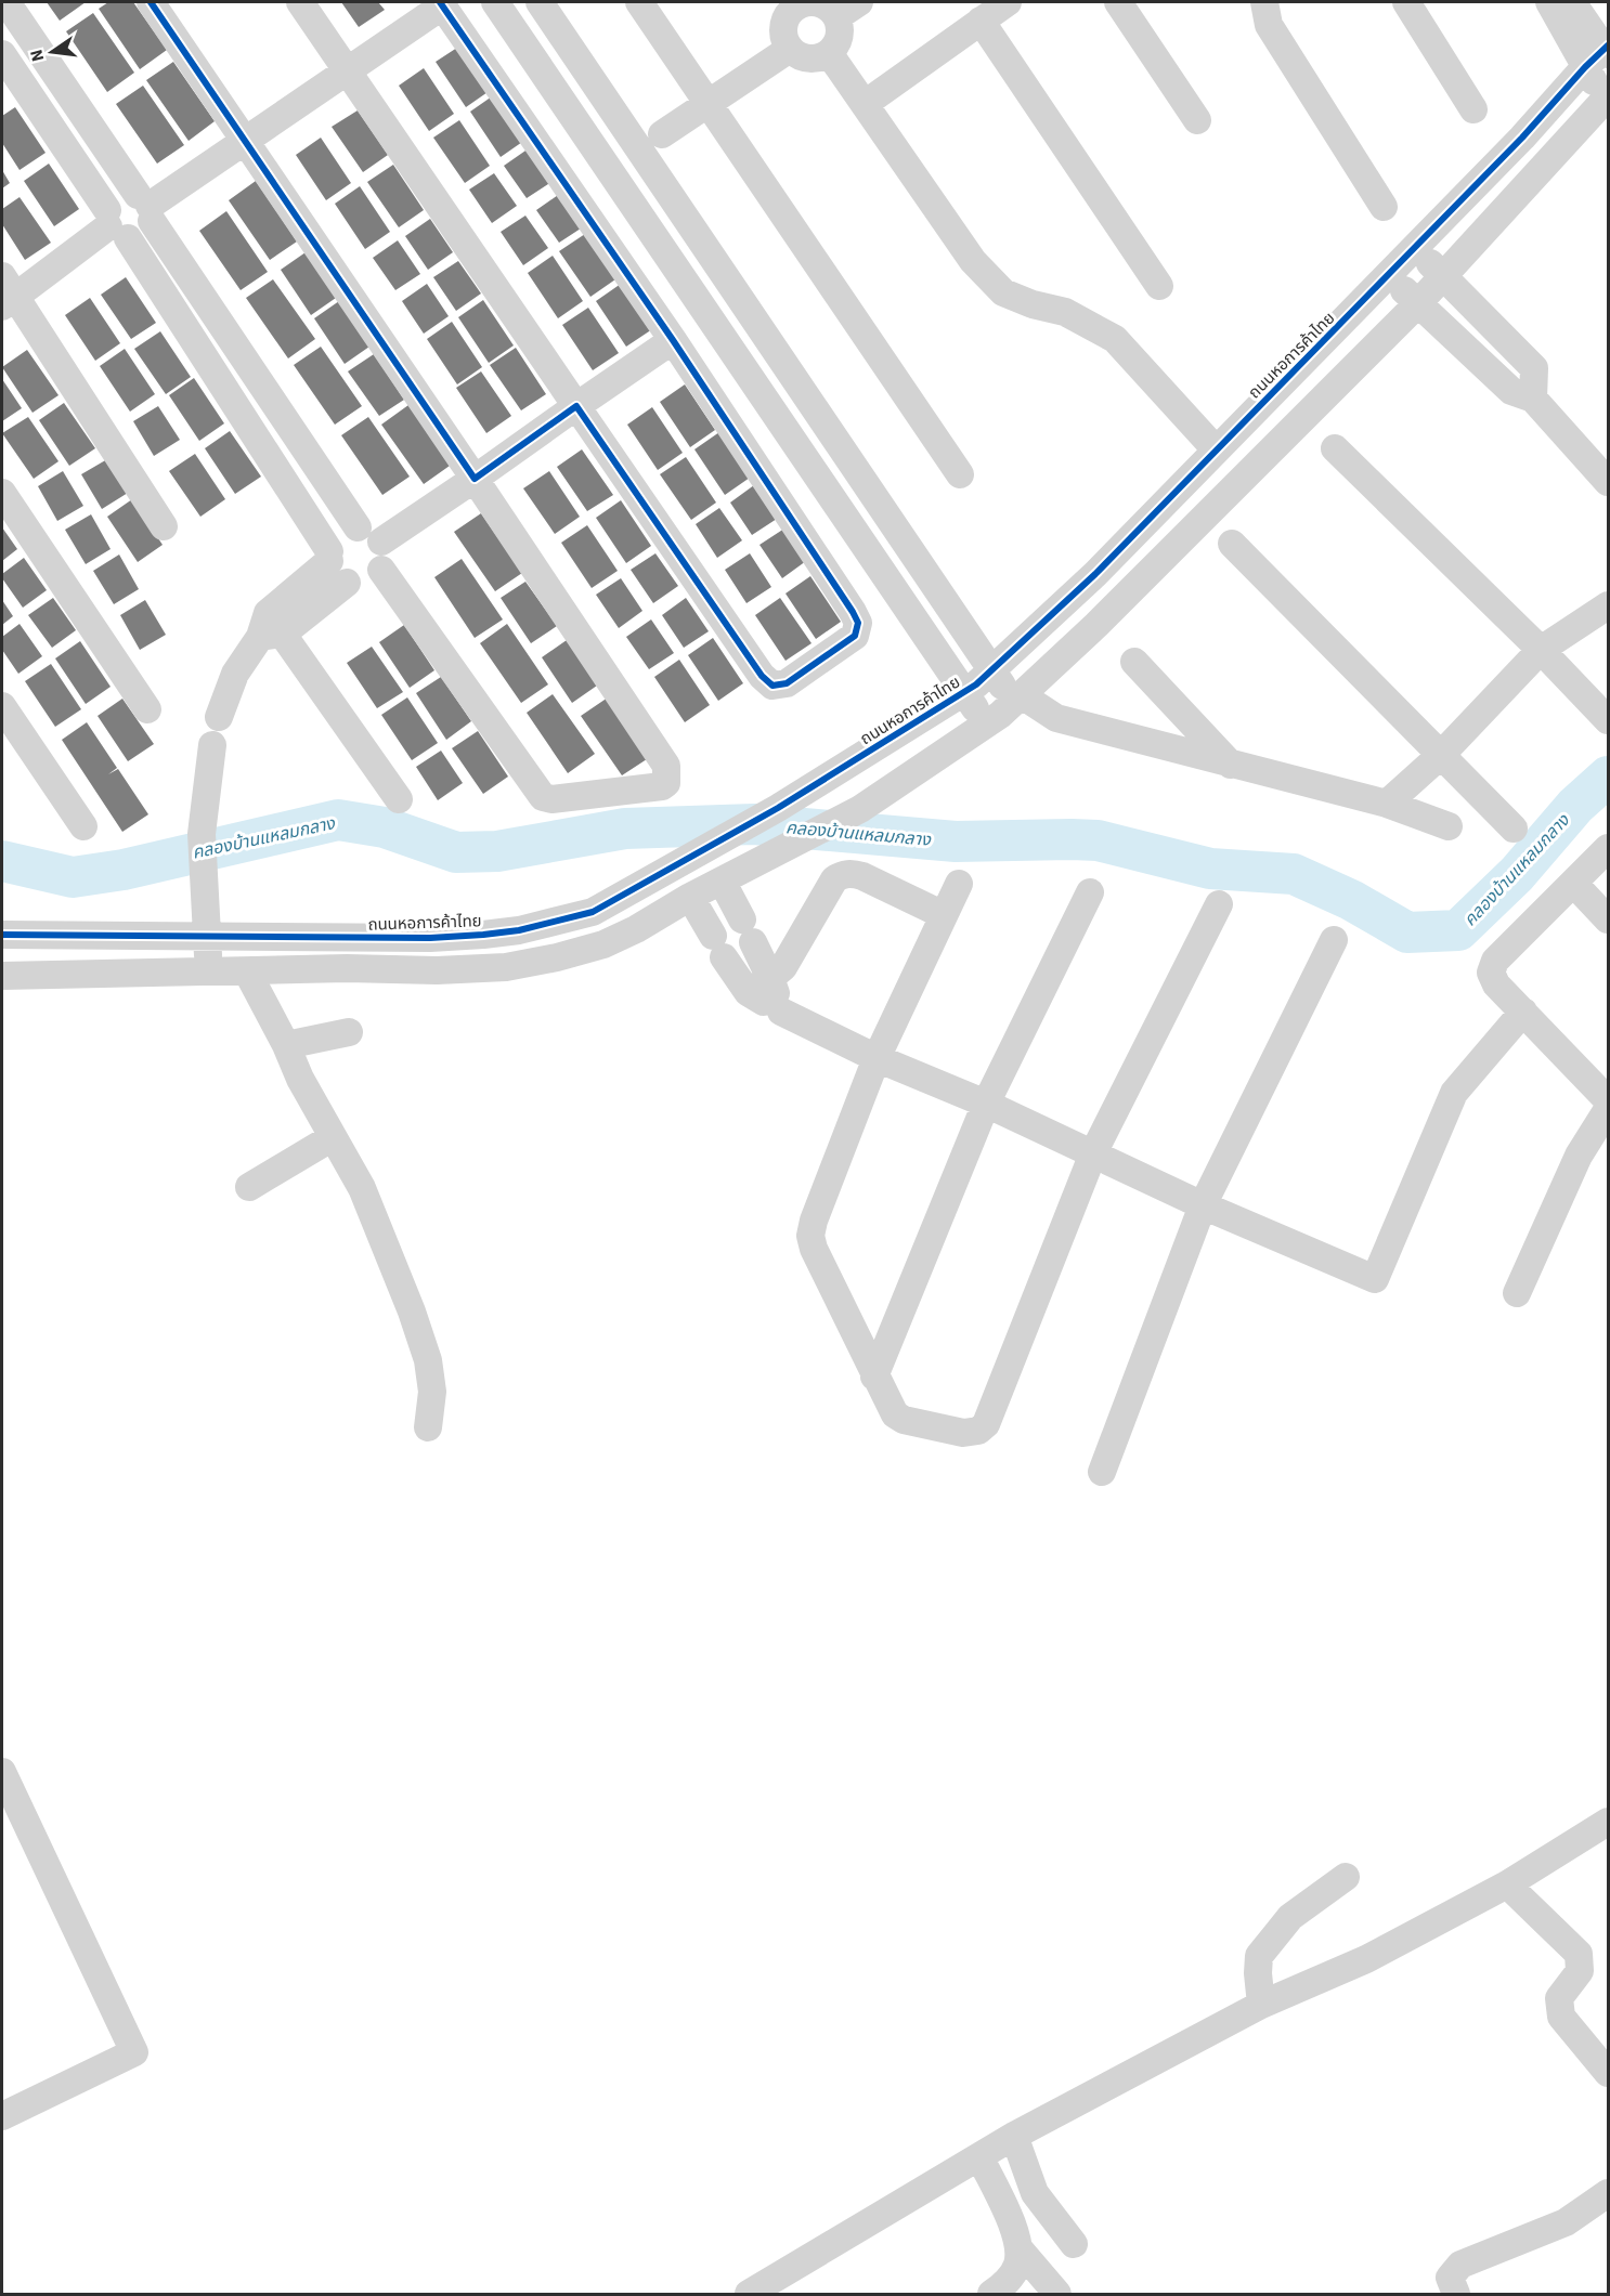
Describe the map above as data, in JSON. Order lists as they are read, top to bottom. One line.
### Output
{"streets":{"street":["ถนนหอการค้าไทย"]},"water":["คลองบ้านแหลมกลาง"],"north":"left"}
